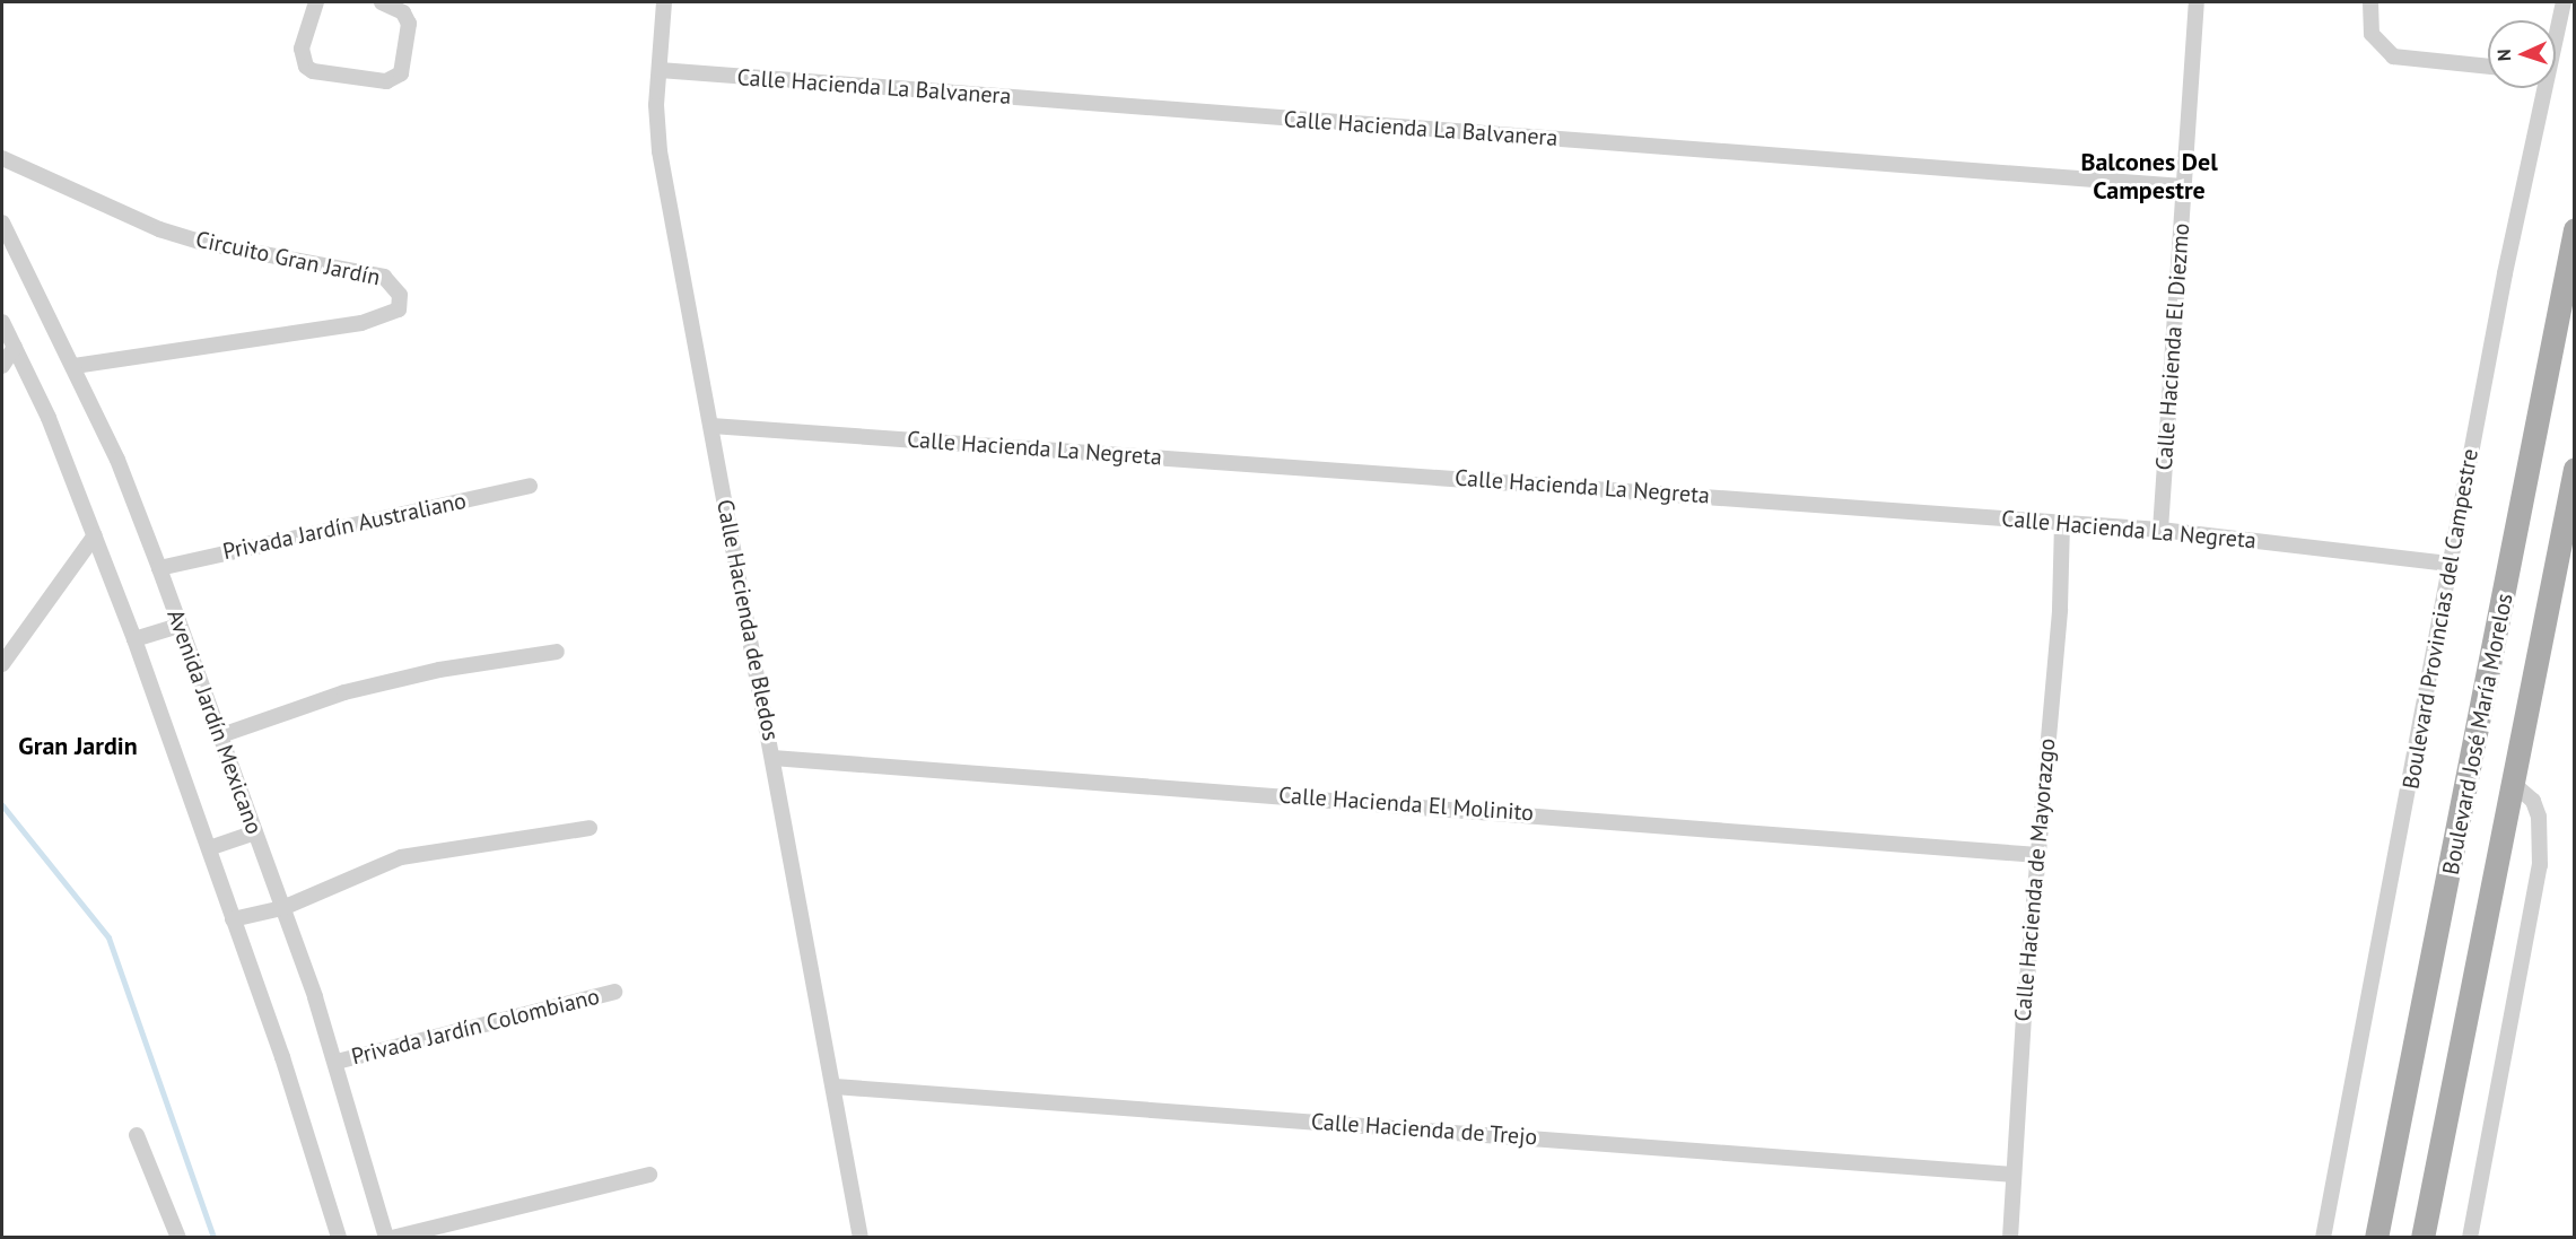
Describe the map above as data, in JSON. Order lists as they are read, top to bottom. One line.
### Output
{"streets":{"main road":["Boulevard José María Morelos"],"street":["Calle Hacienda La Balvanera","Circuito Gran Jardín","Calle Hacienda El Diezmo","Calle Hacienda La Negreta","Privada Jardín Australiano","Boulevard Provincias del Campestre","Calle Hacienda de Bledos","Avenida Jardín Mexicano","Calle Hacienda El Molinito","Calle Hacienda de Mayorazgo","Privada Jardín Colombiano","Calle Hacienda de Trejo"]},"crossings":[["Calle Hacienda La Balvanera","Calle Hacienda El Diezmo"],["Calle Hacienda La Balvanera","Calle Hacienda de Bledos"],["Circuito Gran Jardín","Avenida Jardín Mexicano"],["Calle Hacienda El Diezmo","Calle Hacienda La Negreta"],["Calle Hacienda La Negreta","Boulevard Provincias del Campestre"],["Calle Hacienda La Negreta","Calle Hacienda de Bledos"],["Calle Hacienda La Negreta","Calle Hacienda de Mayorazgo"],["Privada Jardín Australiano","Avenida Jardín Mexicano"],["Calle Hacienda de Bledos","Calle Hacienda El Molinito"],["Calle Hacienda de Bledos","Calle Hacienda de Trejo"],["Avenida Jardín Mexicano","Privada Jardín Colombiano"],["Calle Hacienda El Molinito","Calle Hacienda de Mayorazgo"],["Calle Hacienda de Mayorazgo","Calle Hacienda de Trejo"]],"districts":["Balcones Del Campestre","Gran Jardin"],"north":"left"}
